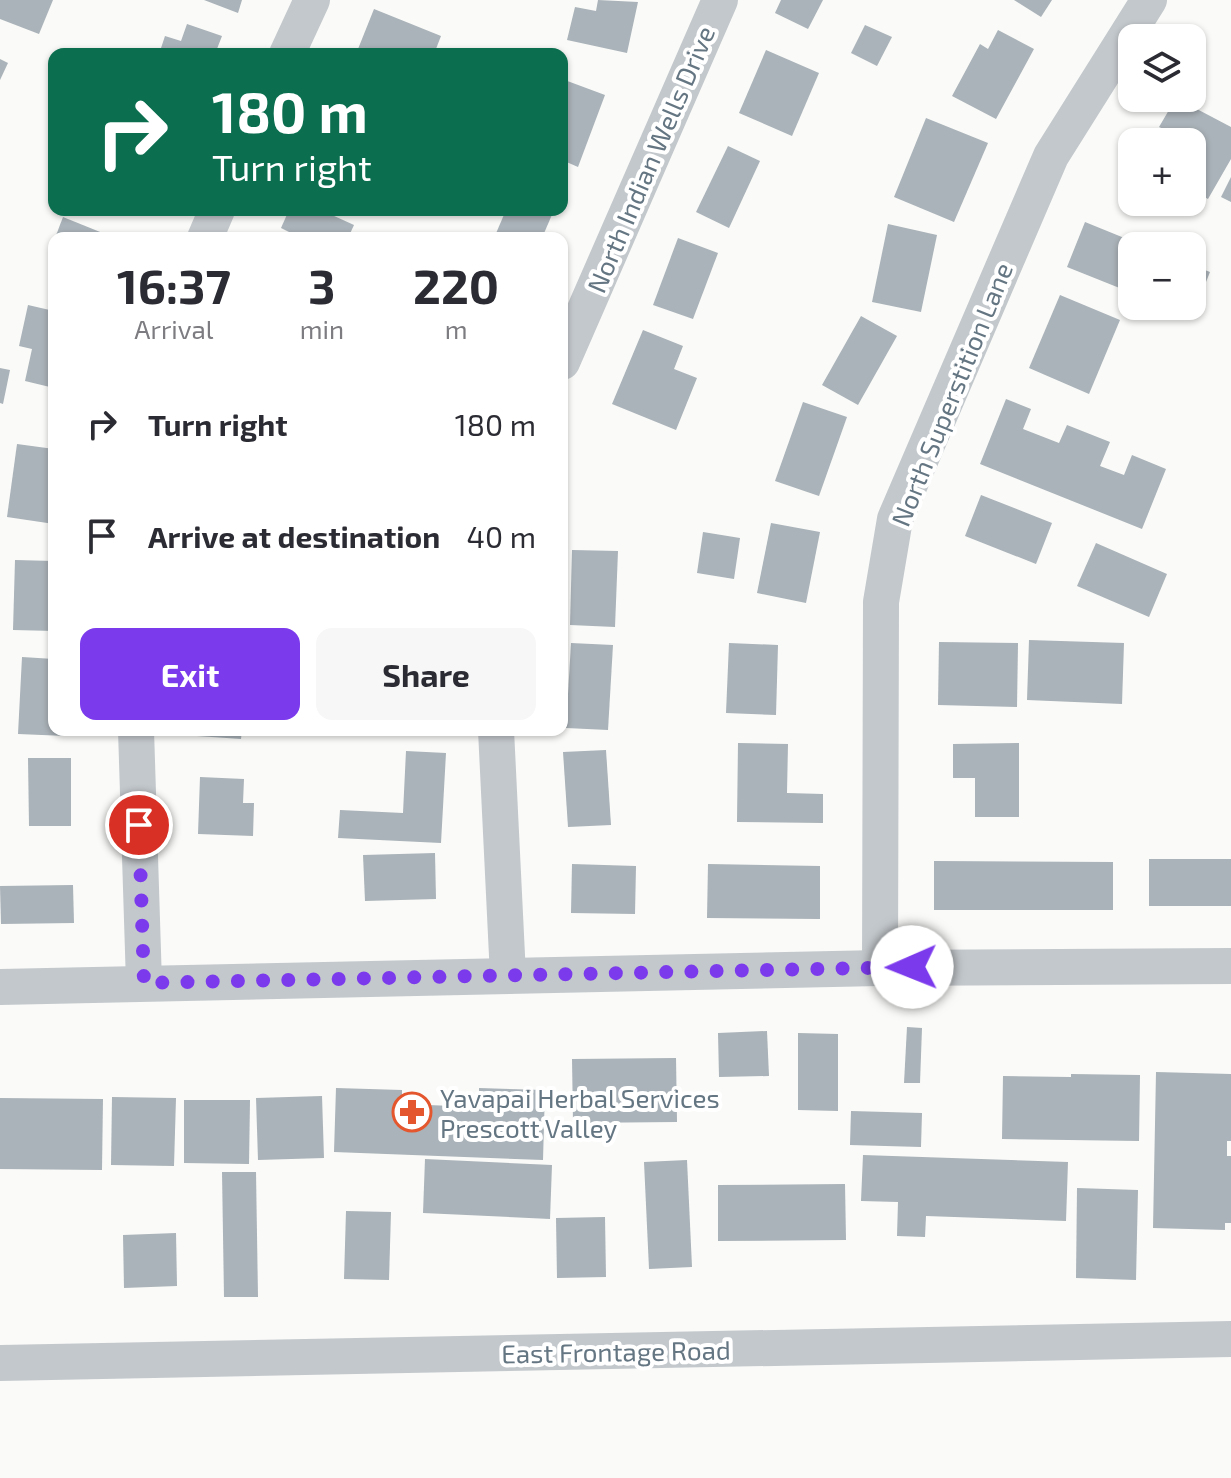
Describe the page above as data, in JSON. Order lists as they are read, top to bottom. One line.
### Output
{"streets":{"street":["North Indian Wells Drive","North Superstition Lane","East Frontage Road"]},"places":{"pharmacy":["Yavapai Herbal Services Prescott Valley"]},"page":{"map_buttons":["+","−"],"turn":["180 m","Turn right"],"eta":["16:37","Arrival","3","min","220","m"],"list":[{"name":"Turn right","value":"180 m"},{"name":"Arrive at destination","value":"40 m"}],"buttons":["Exit","Share"]}}
